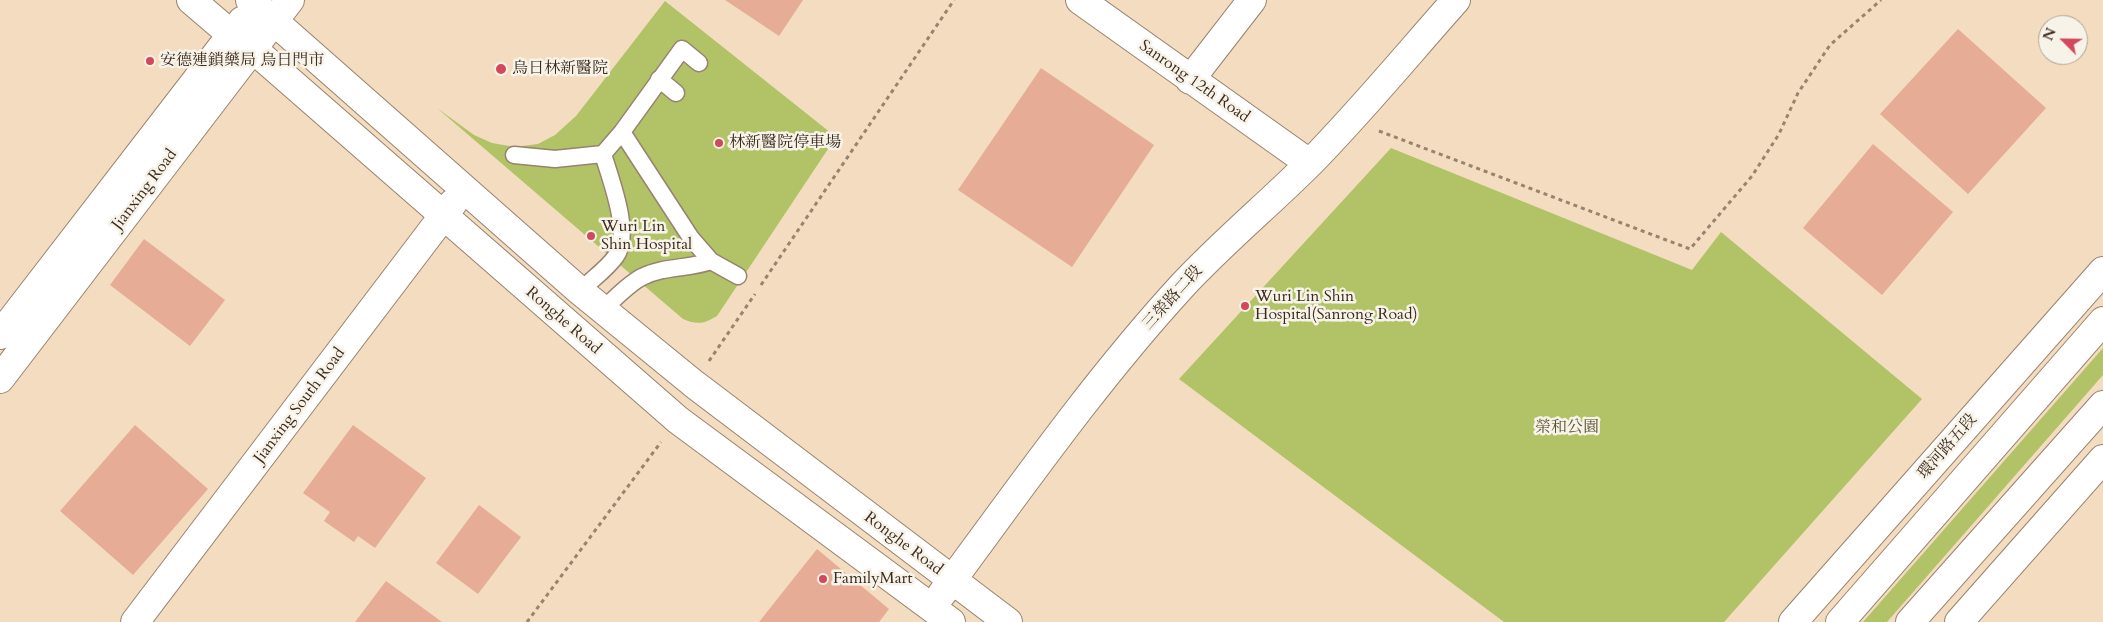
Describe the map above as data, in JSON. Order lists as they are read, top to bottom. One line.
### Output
{"streets":{"street":["Sanrong 12th Road","Jianxing Road","三榮路二段","Ronghe Road","Jianxing South Road","環河路五段"]},"crossings":[["Sanrong 12th Road","三榮路二段"],["Jianxing Road","Ronghe Road"],["三榮路二段","Ronghe Road"],["Ronghe Road","Jianxing South Road"]],"parks":["榮和公園"],"places":["安德連鎖藥局 烏日門市","烏日林新醫院","林新醫院停車場","Wuri Lin Shin Hospital","Wuri Lin Shin Hospital(Sanrong Road)","FamilyMart"],"north":"top left"}
